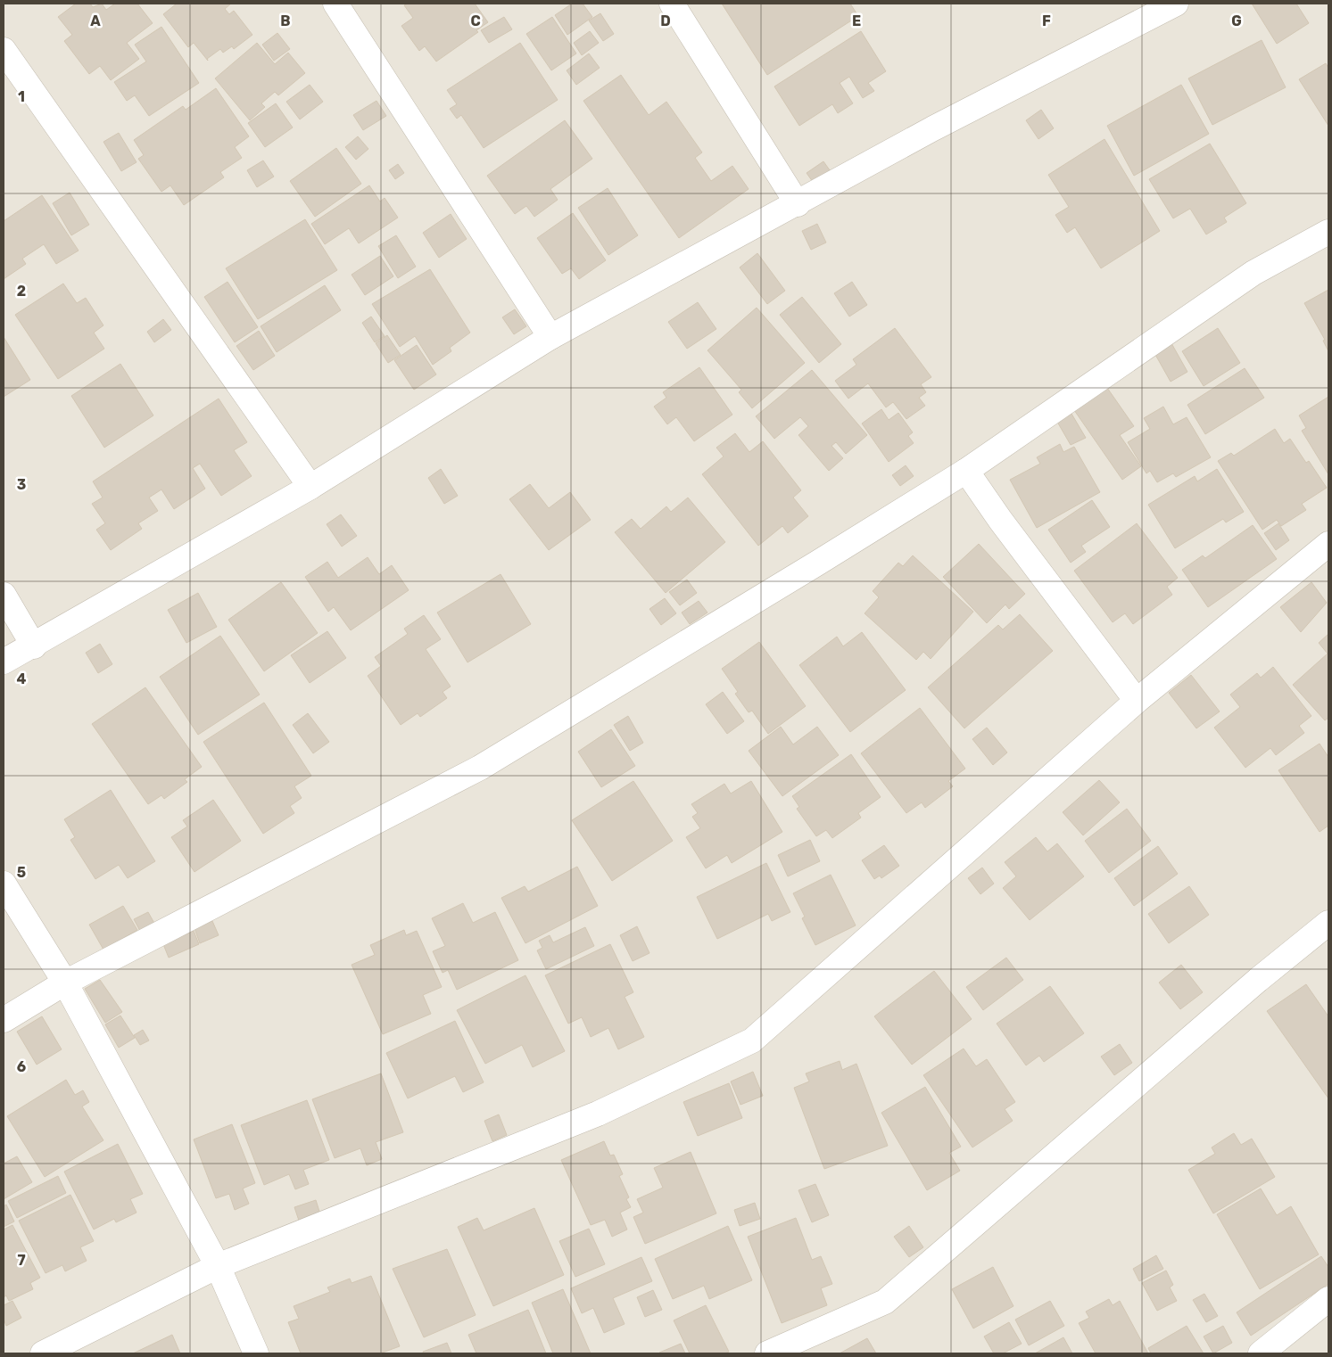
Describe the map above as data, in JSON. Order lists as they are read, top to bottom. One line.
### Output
{"grid":{"columns":["A","B","C","D","E","F","G"],"rows":["1","2","3","4","5","6","7"]}}
